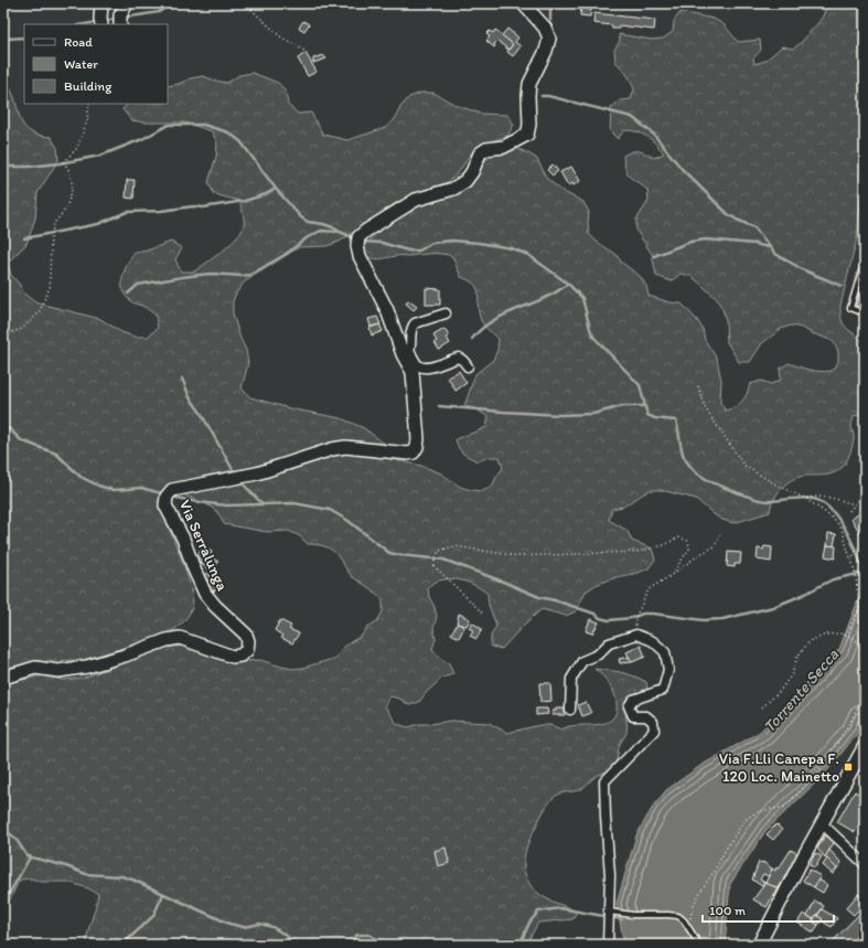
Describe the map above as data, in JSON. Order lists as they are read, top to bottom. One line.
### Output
{"streets":{"street":["Via Serralunga"]},"water":["Torrente Secca"],"places":{"transit":["Via F.Lli Canepa F. 120 Loc. Mainetto"]},"legend":["Road","Water","Building"],"scale_bar":"100 m"}
